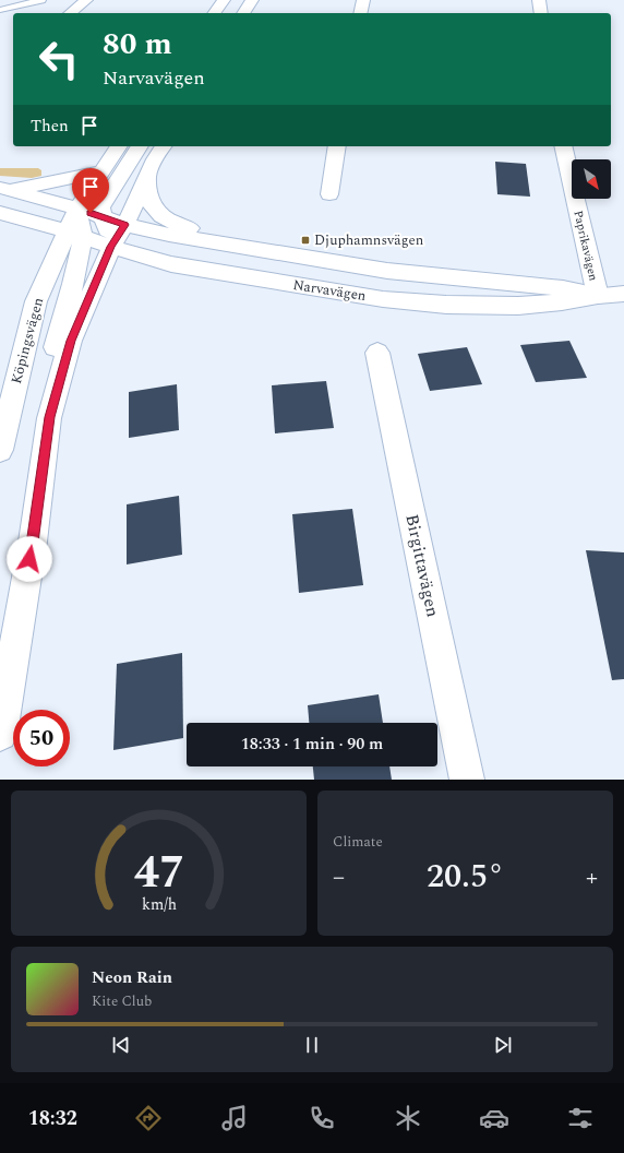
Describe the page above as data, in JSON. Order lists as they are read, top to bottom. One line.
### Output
{"streets":{"main road":["Paprikavägen","Narvavägen","Köpingsvägen","Birgittavägen"]},"crossings":[["Paprikavägen","Narvavägen"],["Narvavägen","Köpingsvägen"]],"places":{"transit":["Djuphamnsvägen"]},"north":"bottom right","page":{"turn":["80 m","Narvavägen"],"then":"Then","limit":"50","trip":"18:33 · 1 min · 90 m","tile":"Climate","heat":["−","20.5°","+"],"song":["Neon Rain","Kite Club"],"tabs":"18:32","gauge":["47","km/h"]}}
